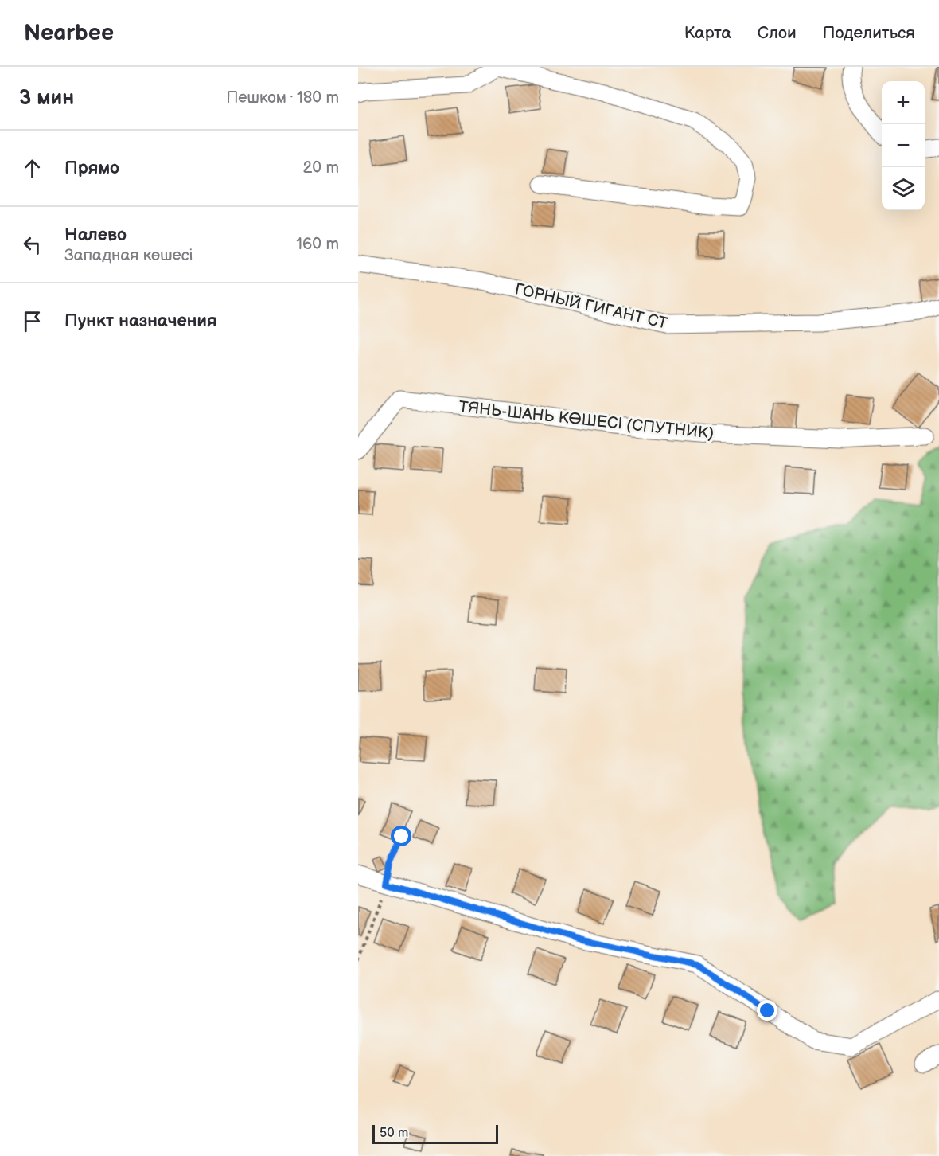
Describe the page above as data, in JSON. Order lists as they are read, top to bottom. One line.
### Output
{"streets":{"street":["ГОРНЫЙ ГИГАНТ СТ","ТЯНЬ-ШАНЬ КӨШЕСІ (СПУТНИК)"]},"scale_bar":"50 m","page":{"header":"Nearbee","nav":["Карта","Слои","Поделиться"],"heading":["3 мин","Пешком · 180 m"],"map_buttons":["+","−"],"list":[["Прямо","20 m"],["Налево","Западная көшесі","160 m"],"Пункт назначения"],"scale":"50 m"}}
